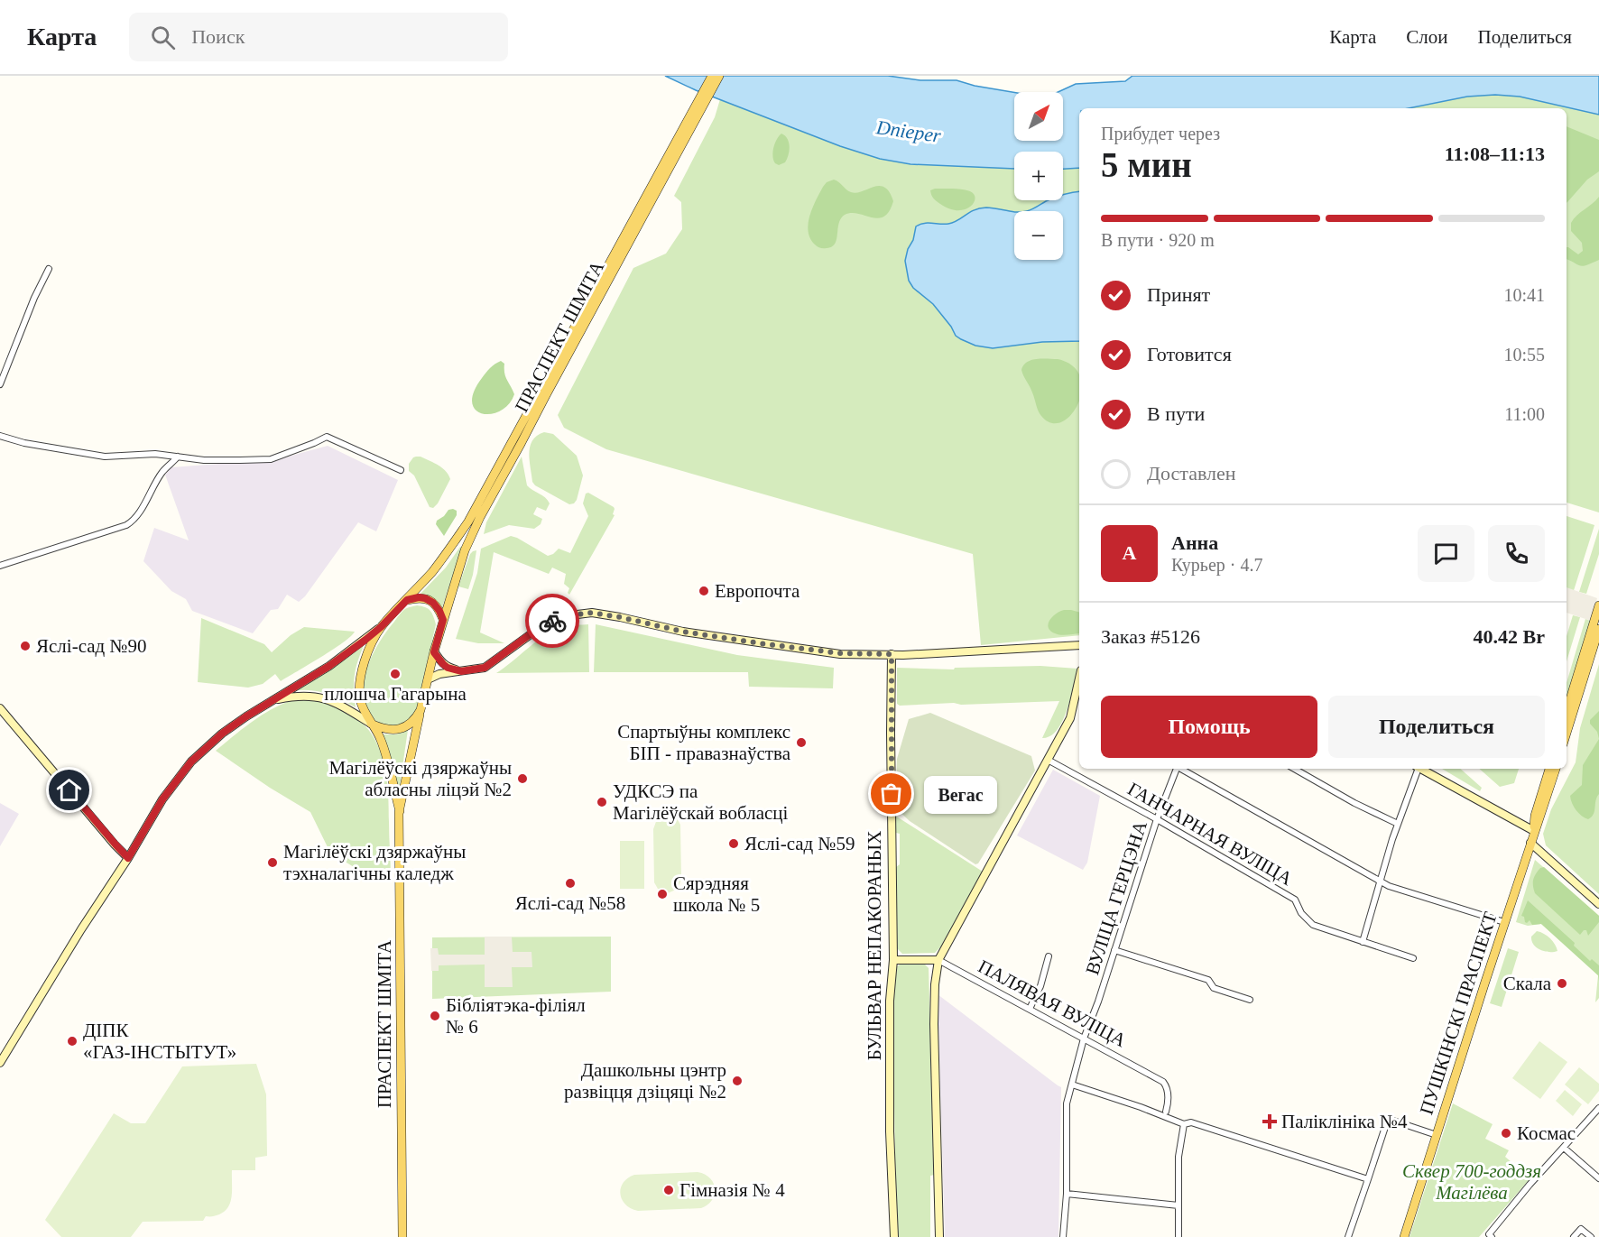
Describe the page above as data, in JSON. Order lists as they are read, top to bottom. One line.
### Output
{"streets":{"main road":["ПРАСПЕКТ ШМІТА","БУЛЬВАР НЕПАКОРАНЫХ","ПАЛЯВАЯ ВУЛІЦА","ПУШКІНСКІ ПРАСПЕКТ"],"street":["ГАНЧАРНАЯ ВУЛІЦА","ВУЛІЦА ГЕРЦЭНА"]},"crossings":[["ГАНЧАРНАЯ ВУЛІЦА","ВУЛІЦА ГЕРЦЭНА"],["ВУЛІЦА ГЕРЦЭНА","ПАЛЯВАЯ ВУЛІЦА"],["БУЛЬВАР НЕПАКОРАНЫХ","ПАЛЯВАЯ ВУЛІЦА"]],"water":["Dnieper"],"parks":["Сквер 700-годдзя Магілёва"],"places":{"other":["Европочта","Яслі-сад №90","плошча Гагарына","Спартыўны комплекс БІП - правазнаўства","Магілёўскі дзяржаўны абласны ліцэй №2","Вегас","УДКСЭ па Магілёўскай вобласці","Яслі-сад №59","Магілёўскі дзяржаўны тэхналагічны каледж","Яслі-сад №58","Сярэдняя школа № 5","Скала","Бібліятэка-філіял № 6","ДІПК «ГАЗ-ІНСТЫТУТ»","Дашкольны цэнтр развіцця дзіцяці №2","Космас","Гімназія № 4"],"health":["Паліклініка №4"]},"north":"top right","page":{"header":"Карта","search":"Поиск","nav":["Карта","Слои","Поделиться"],"map_buttons":["+","−"],"heading":["5 мин","Прибудет через","11:08–11:13"],"panel":["Анна","Курьер · 4.7","Заказ #5126","40.42 Br"],"bar":"В пути · 920 m","list":[["Принят","10:41"],["Готовится","10:55"],["В пути","11:00"],"Доставлен"],"round":"А","buttons":["Помощь","Поделиться"],"bubble":"Вегас"}}
